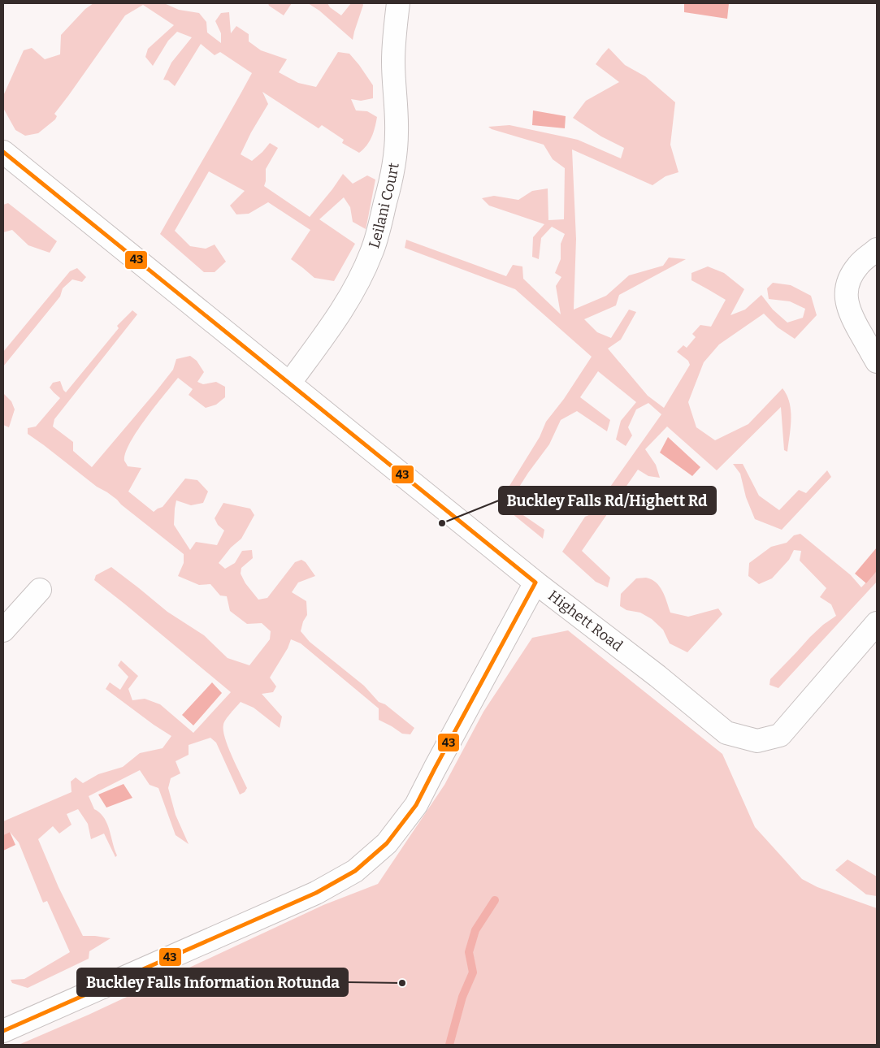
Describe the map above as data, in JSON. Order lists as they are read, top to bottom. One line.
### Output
{"streets":{"street":["Leilani Court","Highett Road"]},"crossings":[["Leilani Court","Highett Road"]],"places":["Buckley Falls Rd/Highett Rd","Buckley Falls Information Rotunda"],"lines":["transit line 43"]}
